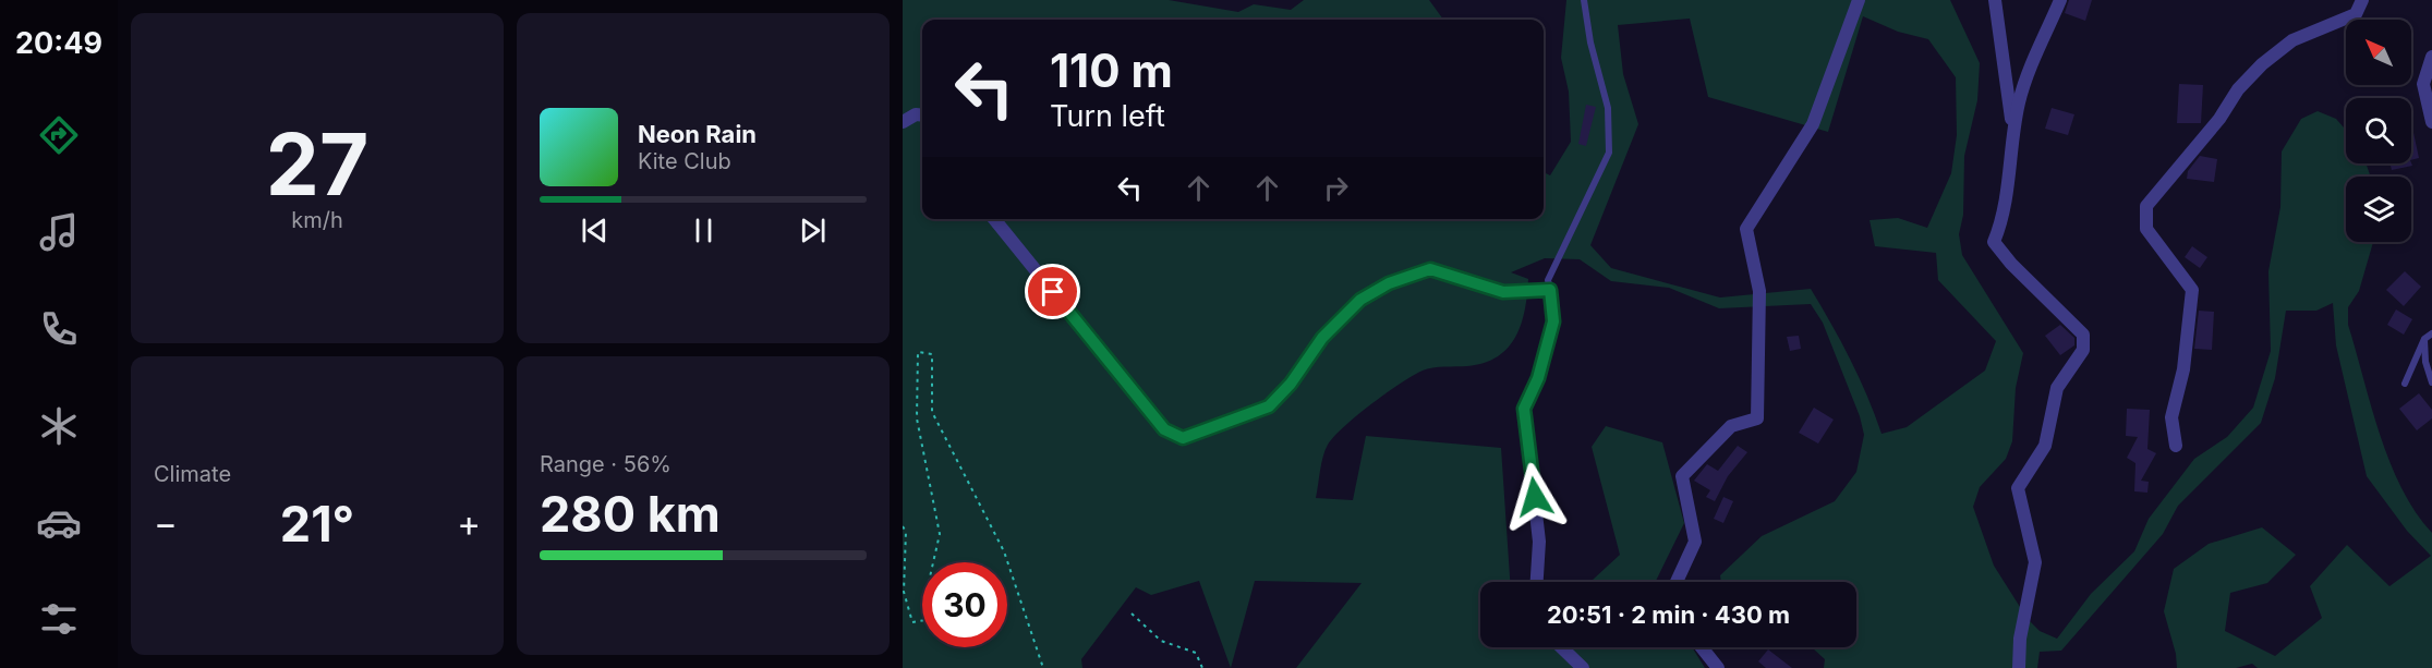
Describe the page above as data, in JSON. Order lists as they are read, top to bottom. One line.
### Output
{"north":"top left","page":{"tabs":"20:49","tile":[["27","km/h"],"Climate",["Range · 56%","280 km"]],"turn":["110 m","Turn left"],"song":["Neon Rain","Kite Club"],"heat":["−","21°","+"],"limit":"30","trip":"20:51 · 2 min · 430 m"}}
